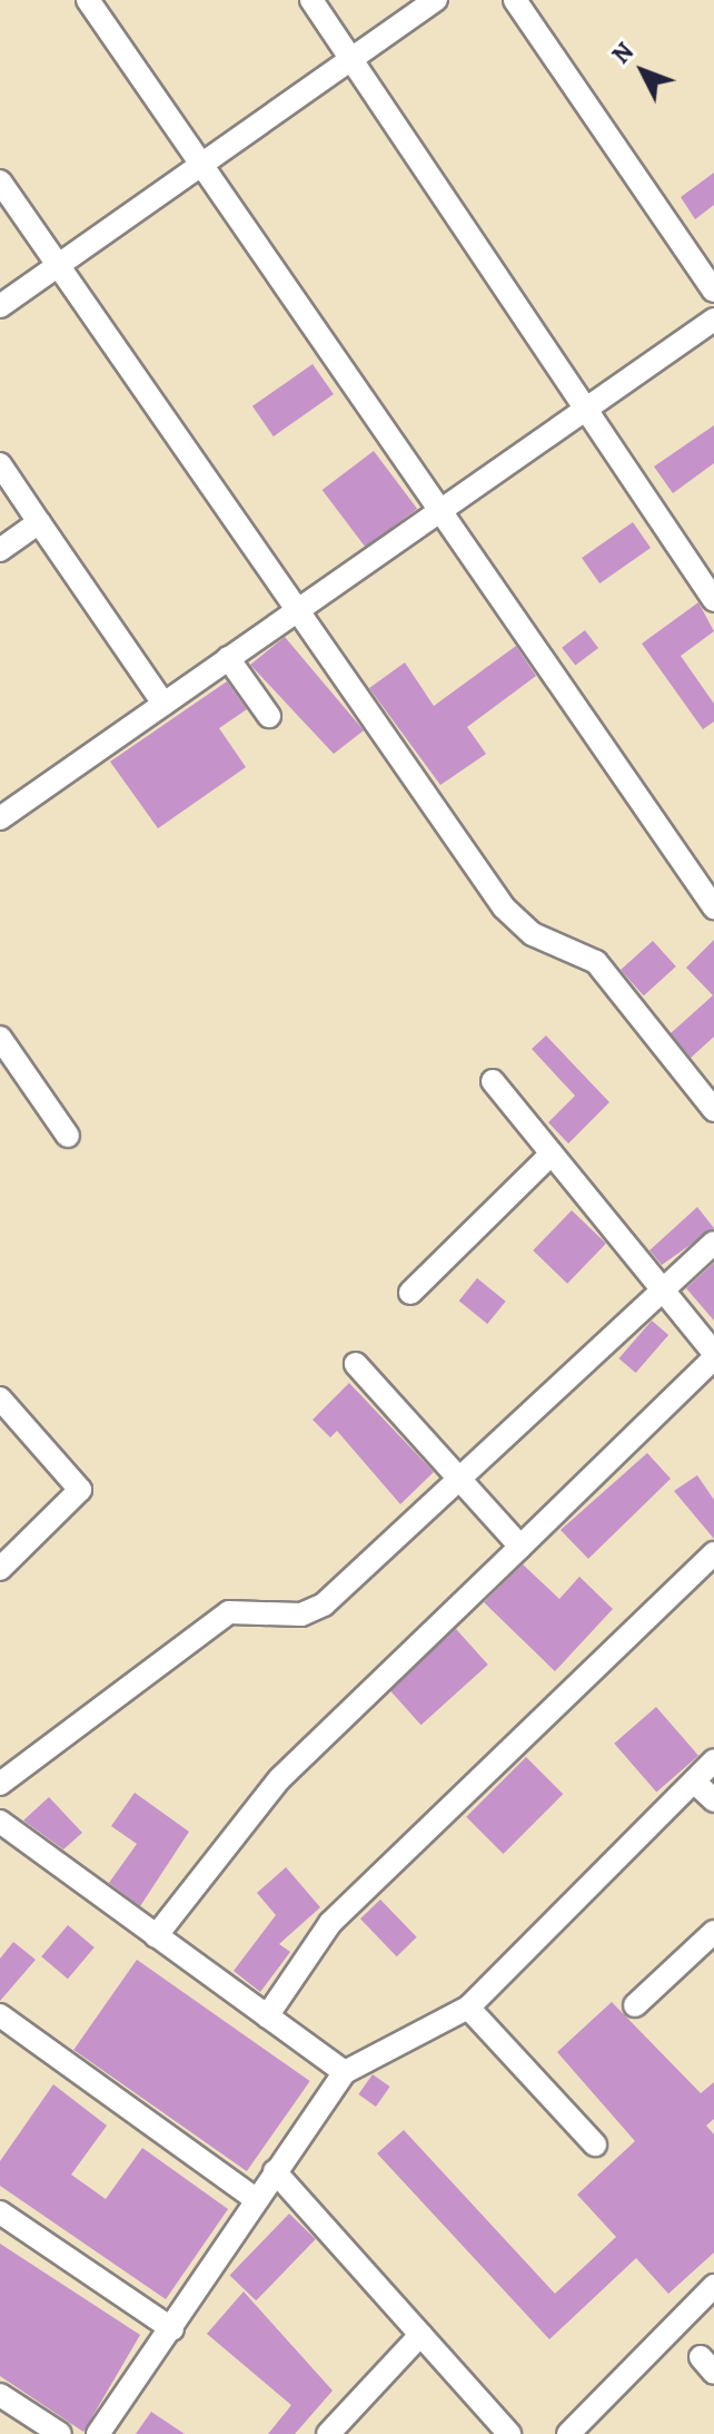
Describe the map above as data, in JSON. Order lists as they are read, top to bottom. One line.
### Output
{"north":"top left"}
